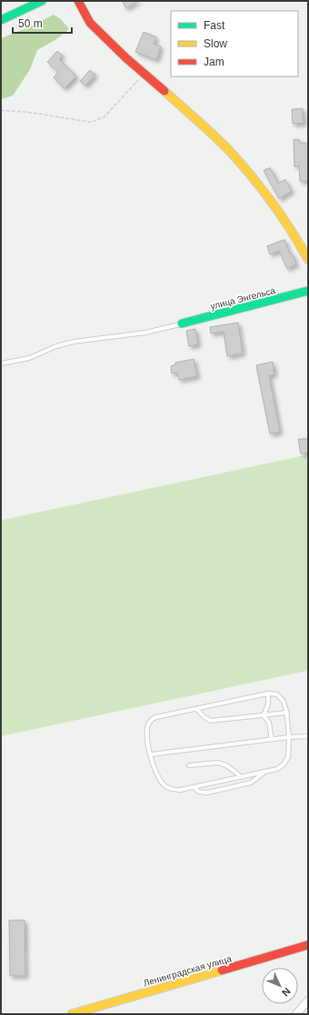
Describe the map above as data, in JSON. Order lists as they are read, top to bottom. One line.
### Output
{"streets":{"street":["улица Энгельса","Ленинградская улица"]},"legend":["Fast","Slow","Jam"],"scale_bar":"50 m","north":"bottom right"}
